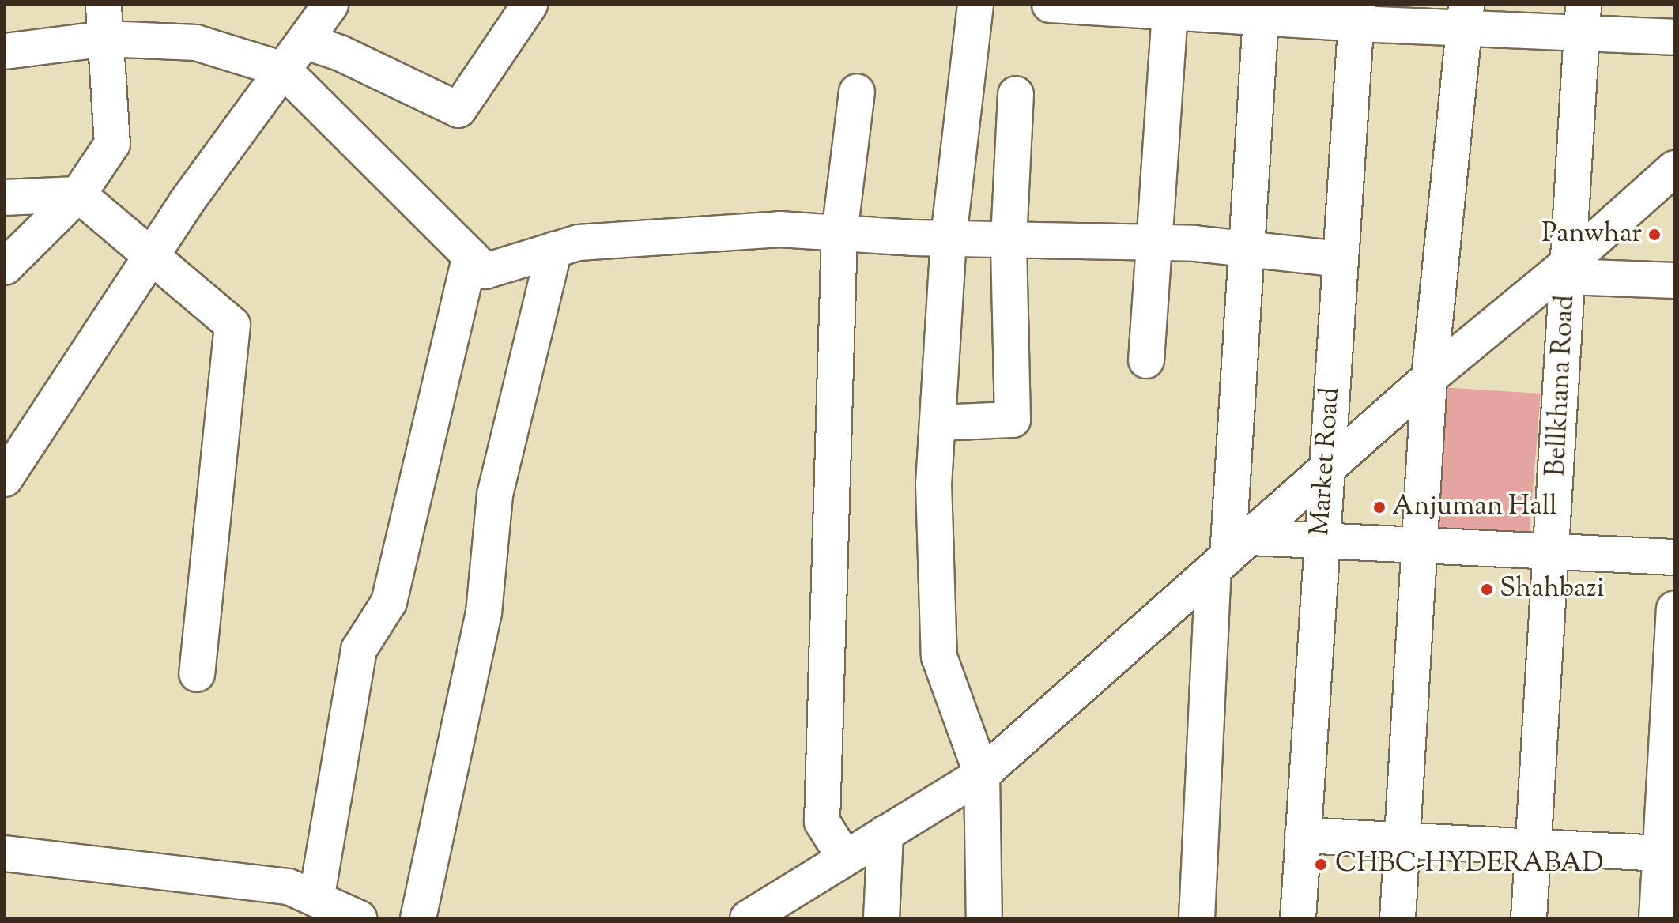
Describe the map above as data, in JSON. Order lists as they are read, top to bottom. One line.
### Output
{"streets":{"street":["Bellkhana Road","Market Road"]},"places":["Panwhar","Anjuman Hall","Shahbazi","CHBC-HYDERABAD"]}
